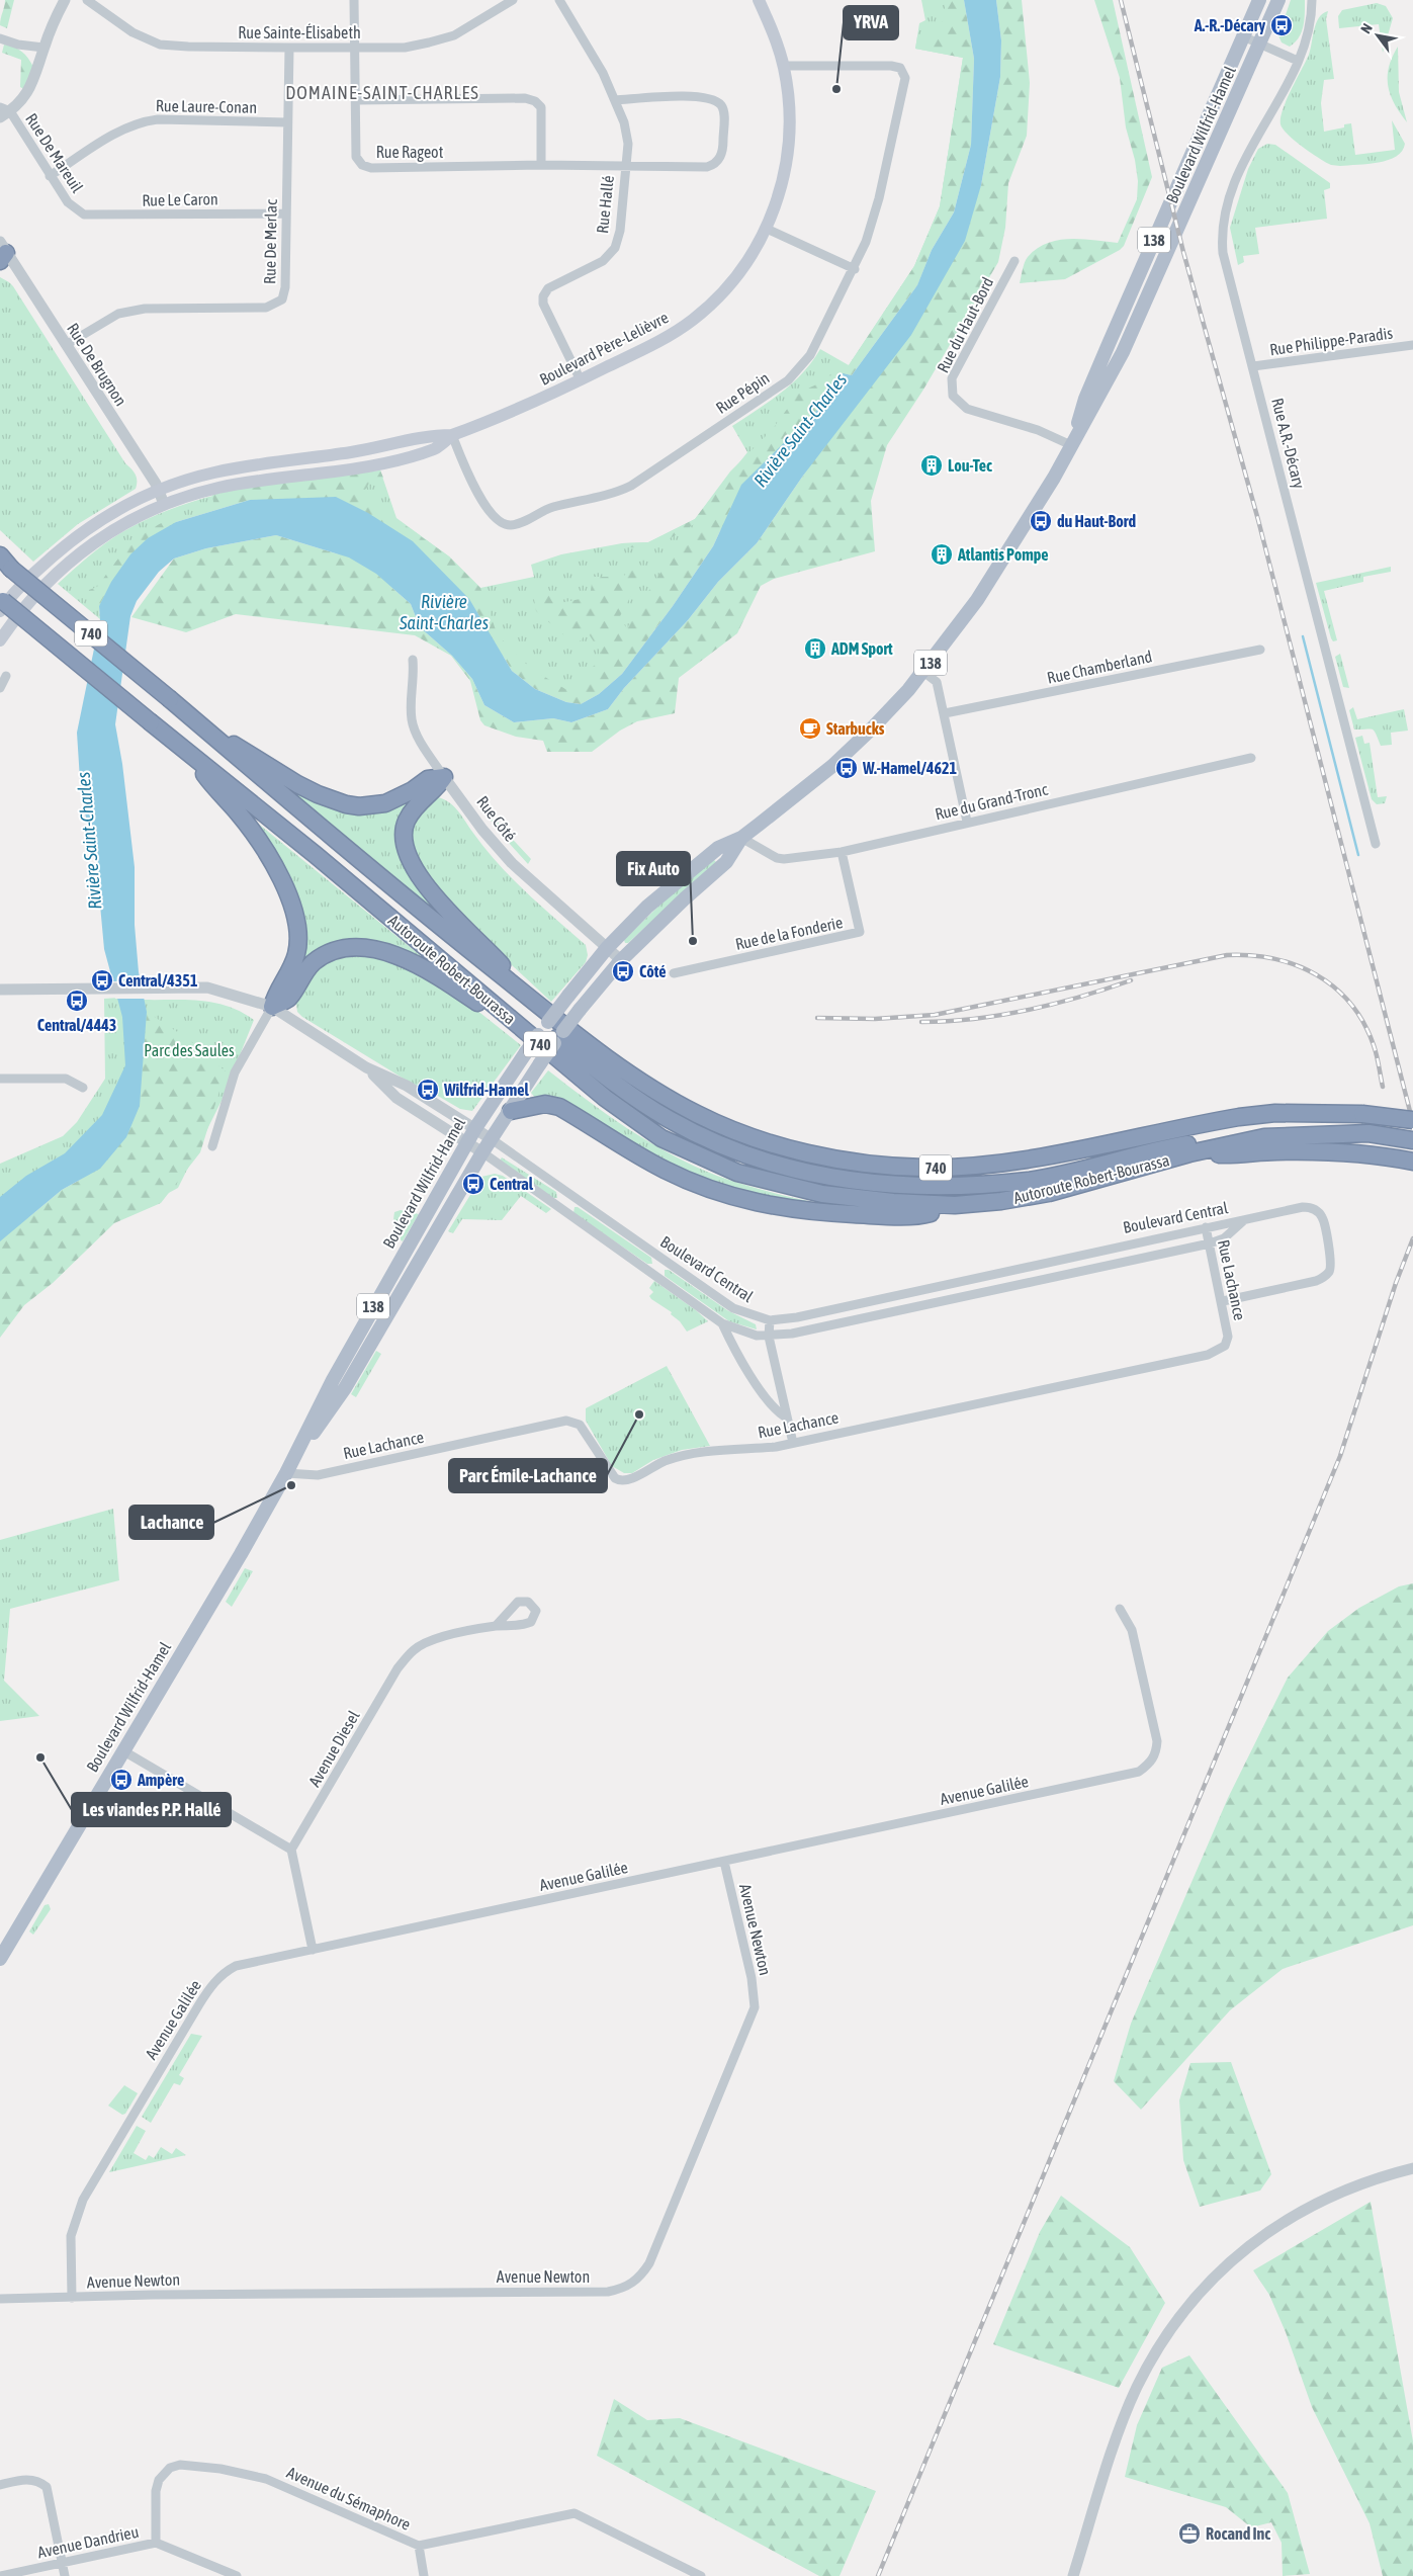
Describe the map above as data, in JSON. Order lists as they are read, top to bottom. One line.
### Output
{"streets":{"highway":["740","Autoroute Robert-Bourassa"],"main road":["Boulevard Wilfrid-Hamel","138","Boulevard Père-Lelièvre"],"street":["Rue Sainte-Élisabeth","Rue Laure-Conan","Rue Rageot","Rue De Mareuil","Rue Le Caron","Rue Hallé","Rue De Merlac","Rue du Haut-Bord","Rue Philippe-Paradis","Rue De Brugnon","Rue Pépin","Rue A.R.-Décary","Rue Chamberland","Rue du Grand-Tronc","Rue Côté","Rue de la Fonderie","Boulevard Central","Rue Lachance","Avenue Diesel","Avenue Galilée","Avenue Newton","Avenue du Sémaphore","Avenue Dandrieu"]},"crossings":[["Rue Sainte-Élisabeth","Rue Rageot"],["Rue Sainte-Élisabeth","Rue De Merlac"],["Rue Laure-Conan","Rue De Mareuil"],["Rue Laure-Conan","Rue De Merlac"],["Boulevard Wilfrid-Hamel","Rue du Haut-Bord"],["Boulevard Wilfrid-Hamel","Rue du Grand-Tronc"],["Boulevard Wilfrid-Hamel","Rue Côté"],["Boulevard Wilfrid-Hamel","Boulevard Central"],["Boulevard Wilfrid-Hamel","Rue Lachance"],["Rue Rageot","Rue Hallé"],["Rue De Mareuil","Rue Le Caron"],["Rue Le Caron","Rue De Merlac"],["Rue Hallé","Boulevard Père-Lelièvre"],["Rue De Merlac","Rue De Brugnon"],["Rue Philippe-Paradis","Rue A.R.-Décary"],["Boulevard Père-Lelièvre","Rue De Brugnon"],["Boulevard Père-Lelièvre","Rue Pépin"],["Boulevard Père-Lelièvre","Autoroute Robert-Bourassa"],["Rue du Grand-Tronc","Rue de la Fonderie"],["Boulevard Central","Rue Lachance"],["Avenue Galilée","Avenue Newton"],["Avenue du Sémaphore","Avenue Dandrieu"]],"districts":["DOMAINE-SAINT-CHARLES"],"water":["Rivière Saint-Charles"],"parks":["Parc des Saules"],"places":{"bus stop":["A.-R.-Décary","du Haut-Bord","W.-Hamel/4621","Côté","Central/4351","Central/4443","Wilfrid-Hamel","Central","Ampère"],"other":["YRVA","Fix Auto","Parc Émile-Lachance","Lachance","Les viandes P.P. Hallé"],"building":["Lou-Tec","Atlantis Pompe","ADM Sport"],"cafe":["Starbucks"],"office":["Rocand Inc"]},"north":"top left"}
